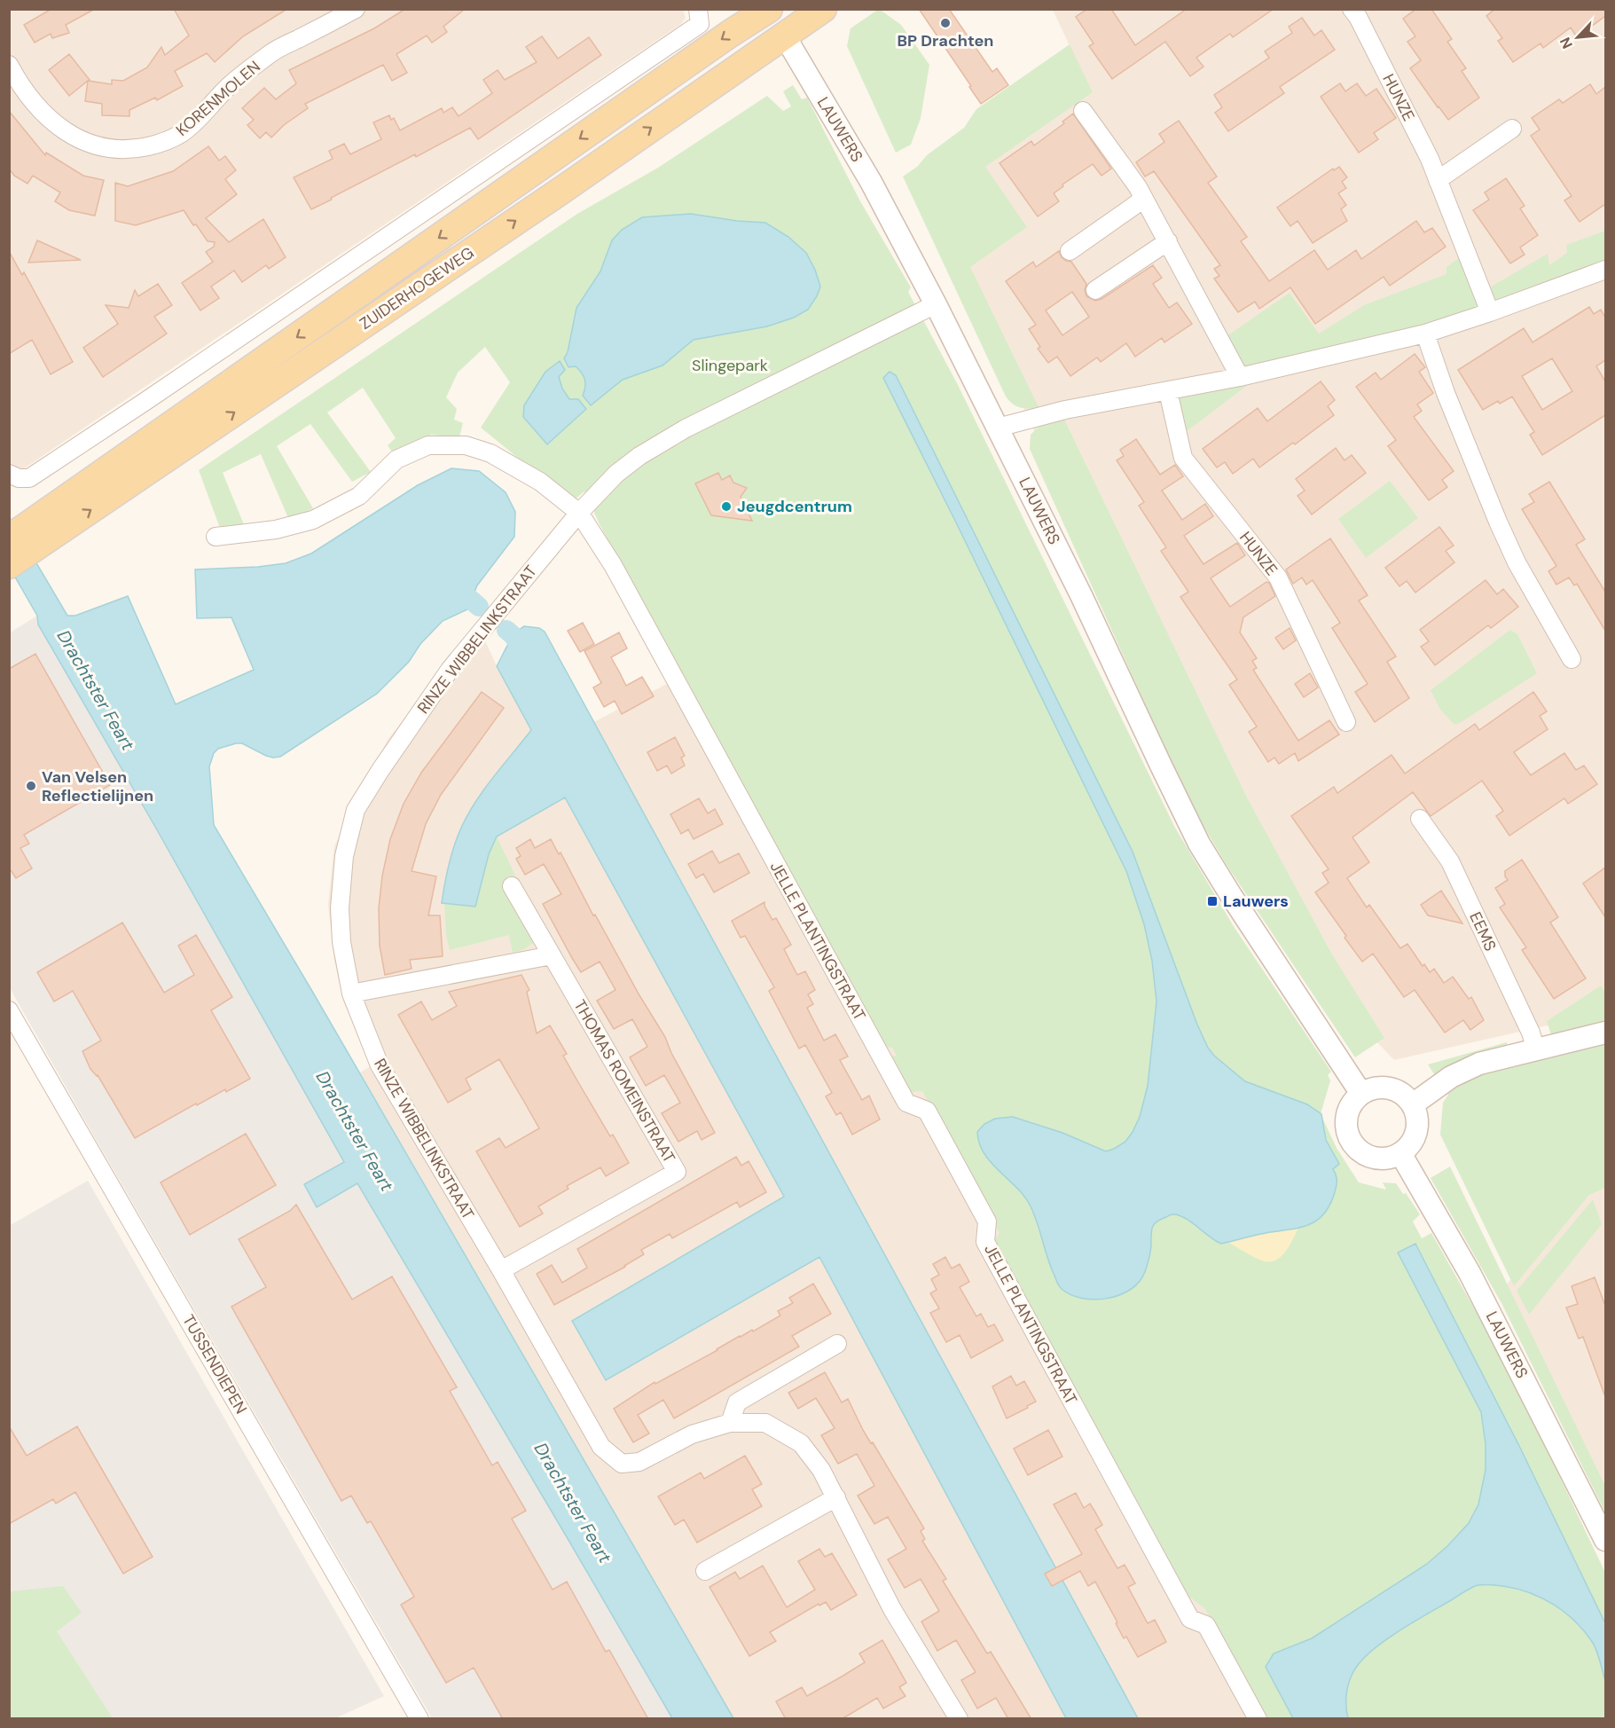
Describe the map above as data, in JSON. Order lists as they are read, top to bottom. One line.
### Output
{"streets":{"main road":["ZUIDERHOGEWEG"],"street":["HUNZE","KORENMOLEN","LAUWERS","RINZE WIBBELINKSTRAAT","EEMS","JELLE PLANTINGSTRAAT","THOMAS ROMEINSTRAAT","TUSSENDIEPEN"]},"crossings":[["LAUWERS","ZUIDERHOGEWEG"],["RINZE WIBBELINKSTRAAT","JELLE PLANTINGSTRAAT"],["RINZE WIBBELINKSTRAAT","THOMAS ROMEINSTRAAT"]],"water":["Drachtster Feart"],"parks":["Slingepark"],"places":{"other":["BP Drachten","Jeugdcentrum","Van Velsen Reflectielijnen"],"transit":["Lauwers"]},"north":"bottom left"}
